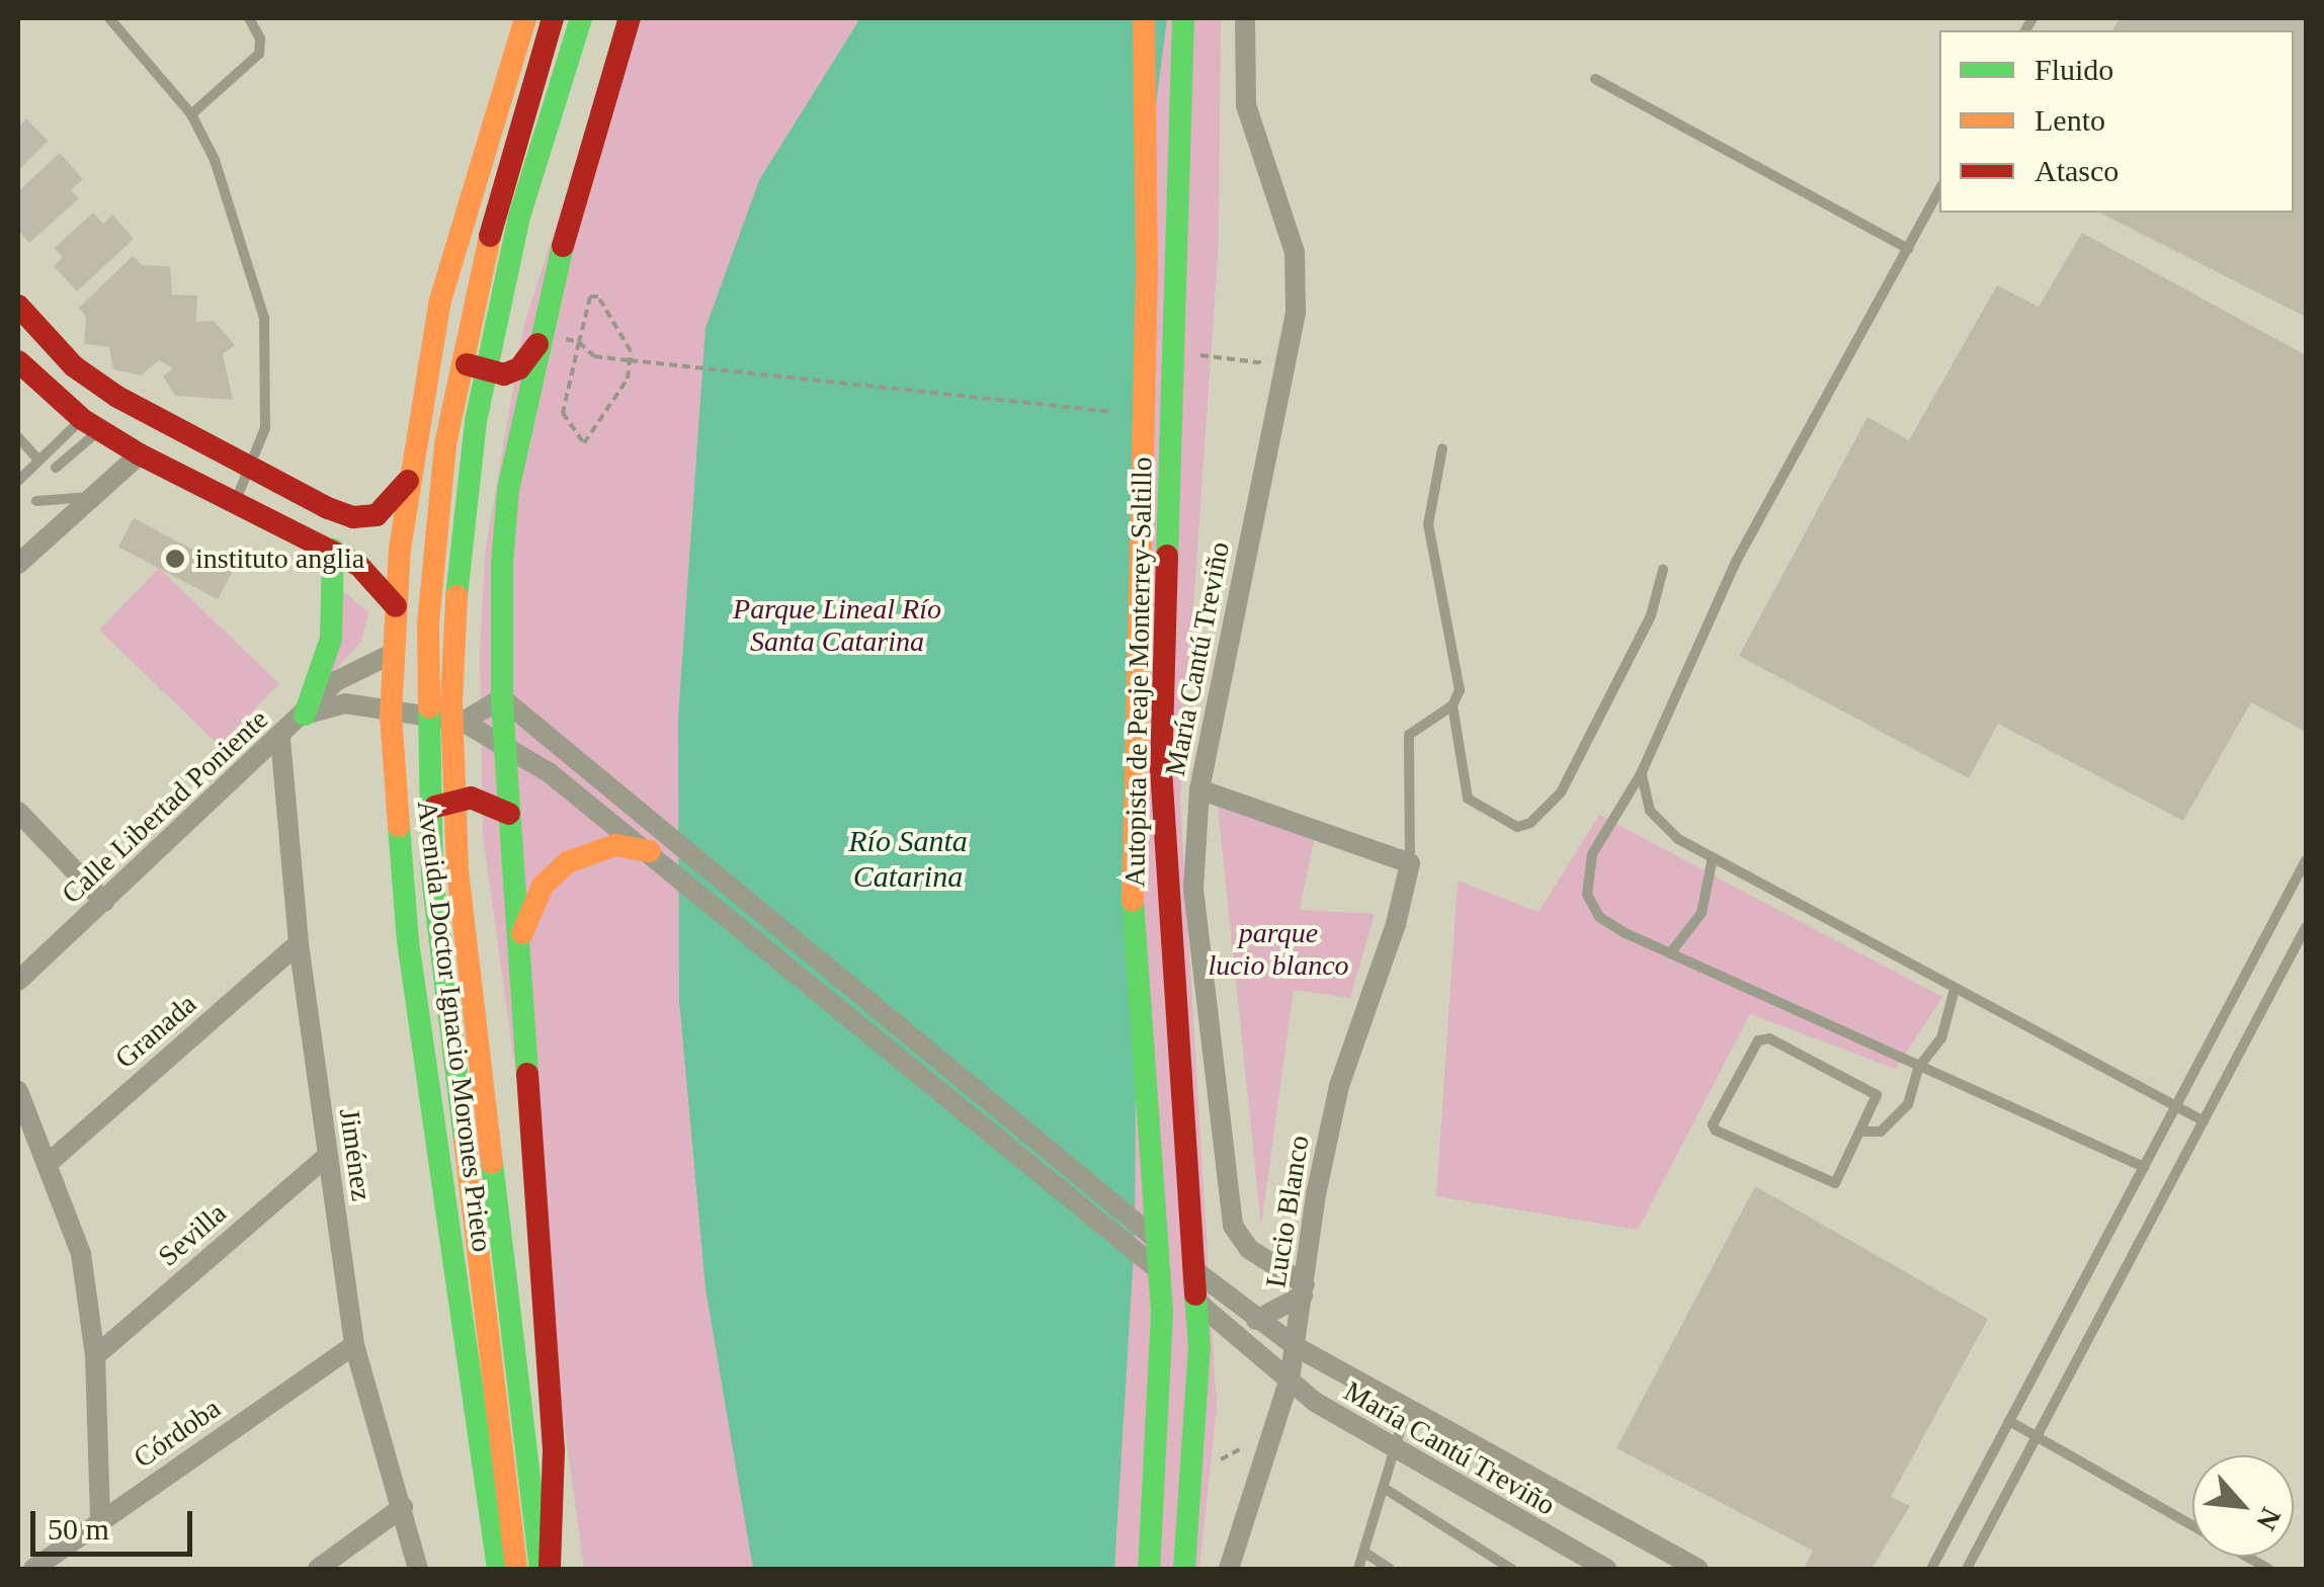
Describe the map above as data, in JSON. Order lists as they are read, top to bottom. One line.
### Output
{"streets":{"main road":["Autopista de Peaje Monterrey-Saltillo","Avenida Doctor Ignacio Morones Prieto"],"street":["María Cantú Treviño","Calle Libertad Poniente","Granada","Jiménez","Lucio Blanco","Sevilla","Córdoba"]},"crossings":[["María Cantú Treviño","Calle Libertad Poniente"],["María Cantú Treviño","Lucio Blanco"],["Calle Libertad Poniente","Avenida Doctor Ignacio Morones Prieto"],["Calle Libertad Poniente","Jiménez"],["Granada","Jiménez"],["Jiménez","Sevilla"],["Jiménez","Córdoba"]],"water":["Río Santa Catarina"],"parks":["Parque Lineal Río Santa Catarina","parque lucio blanco"],"places":["instituto anglia"],"legend":["Fluido","Lento","Atasco"],"scale_bar":"50 m","north":"bottom right"}
